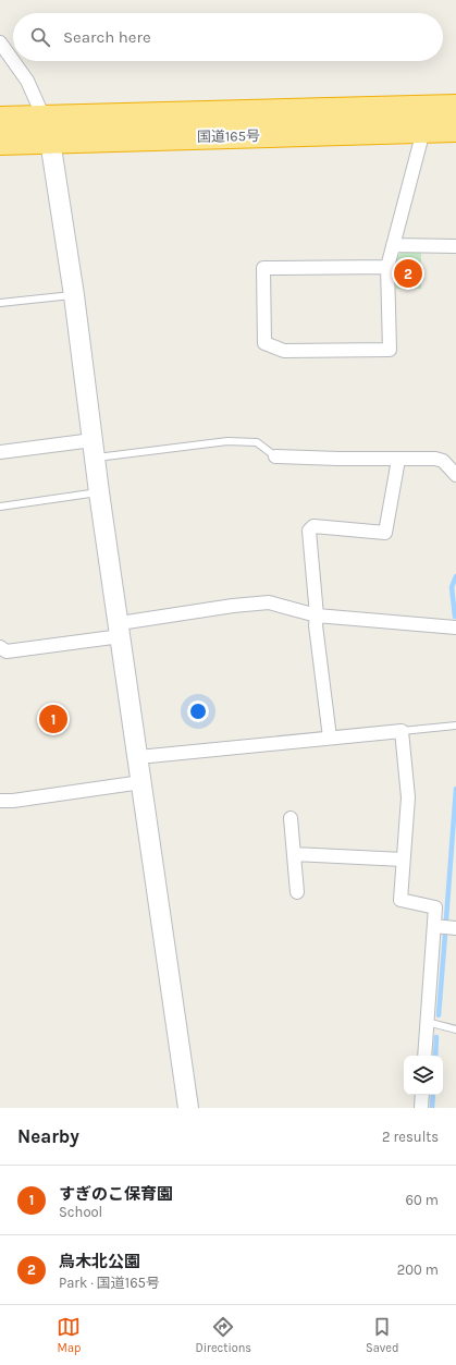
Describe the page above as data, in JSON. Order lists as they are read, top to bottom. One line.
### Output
{"streets":{"highway":["国道165号"]},"page":{"search":"Search here","pins":["2","1"],"heading":["Nearby","2 results"],"list":[{"mark":"1","name":"すぎのこ保育園","note":"School","value":"60 m"},{"mark":"2","name":"烏木北公園","note":"Park · 国道165号","value":"200 m"}],"nav":["Map","Directions","Saved"]}}
